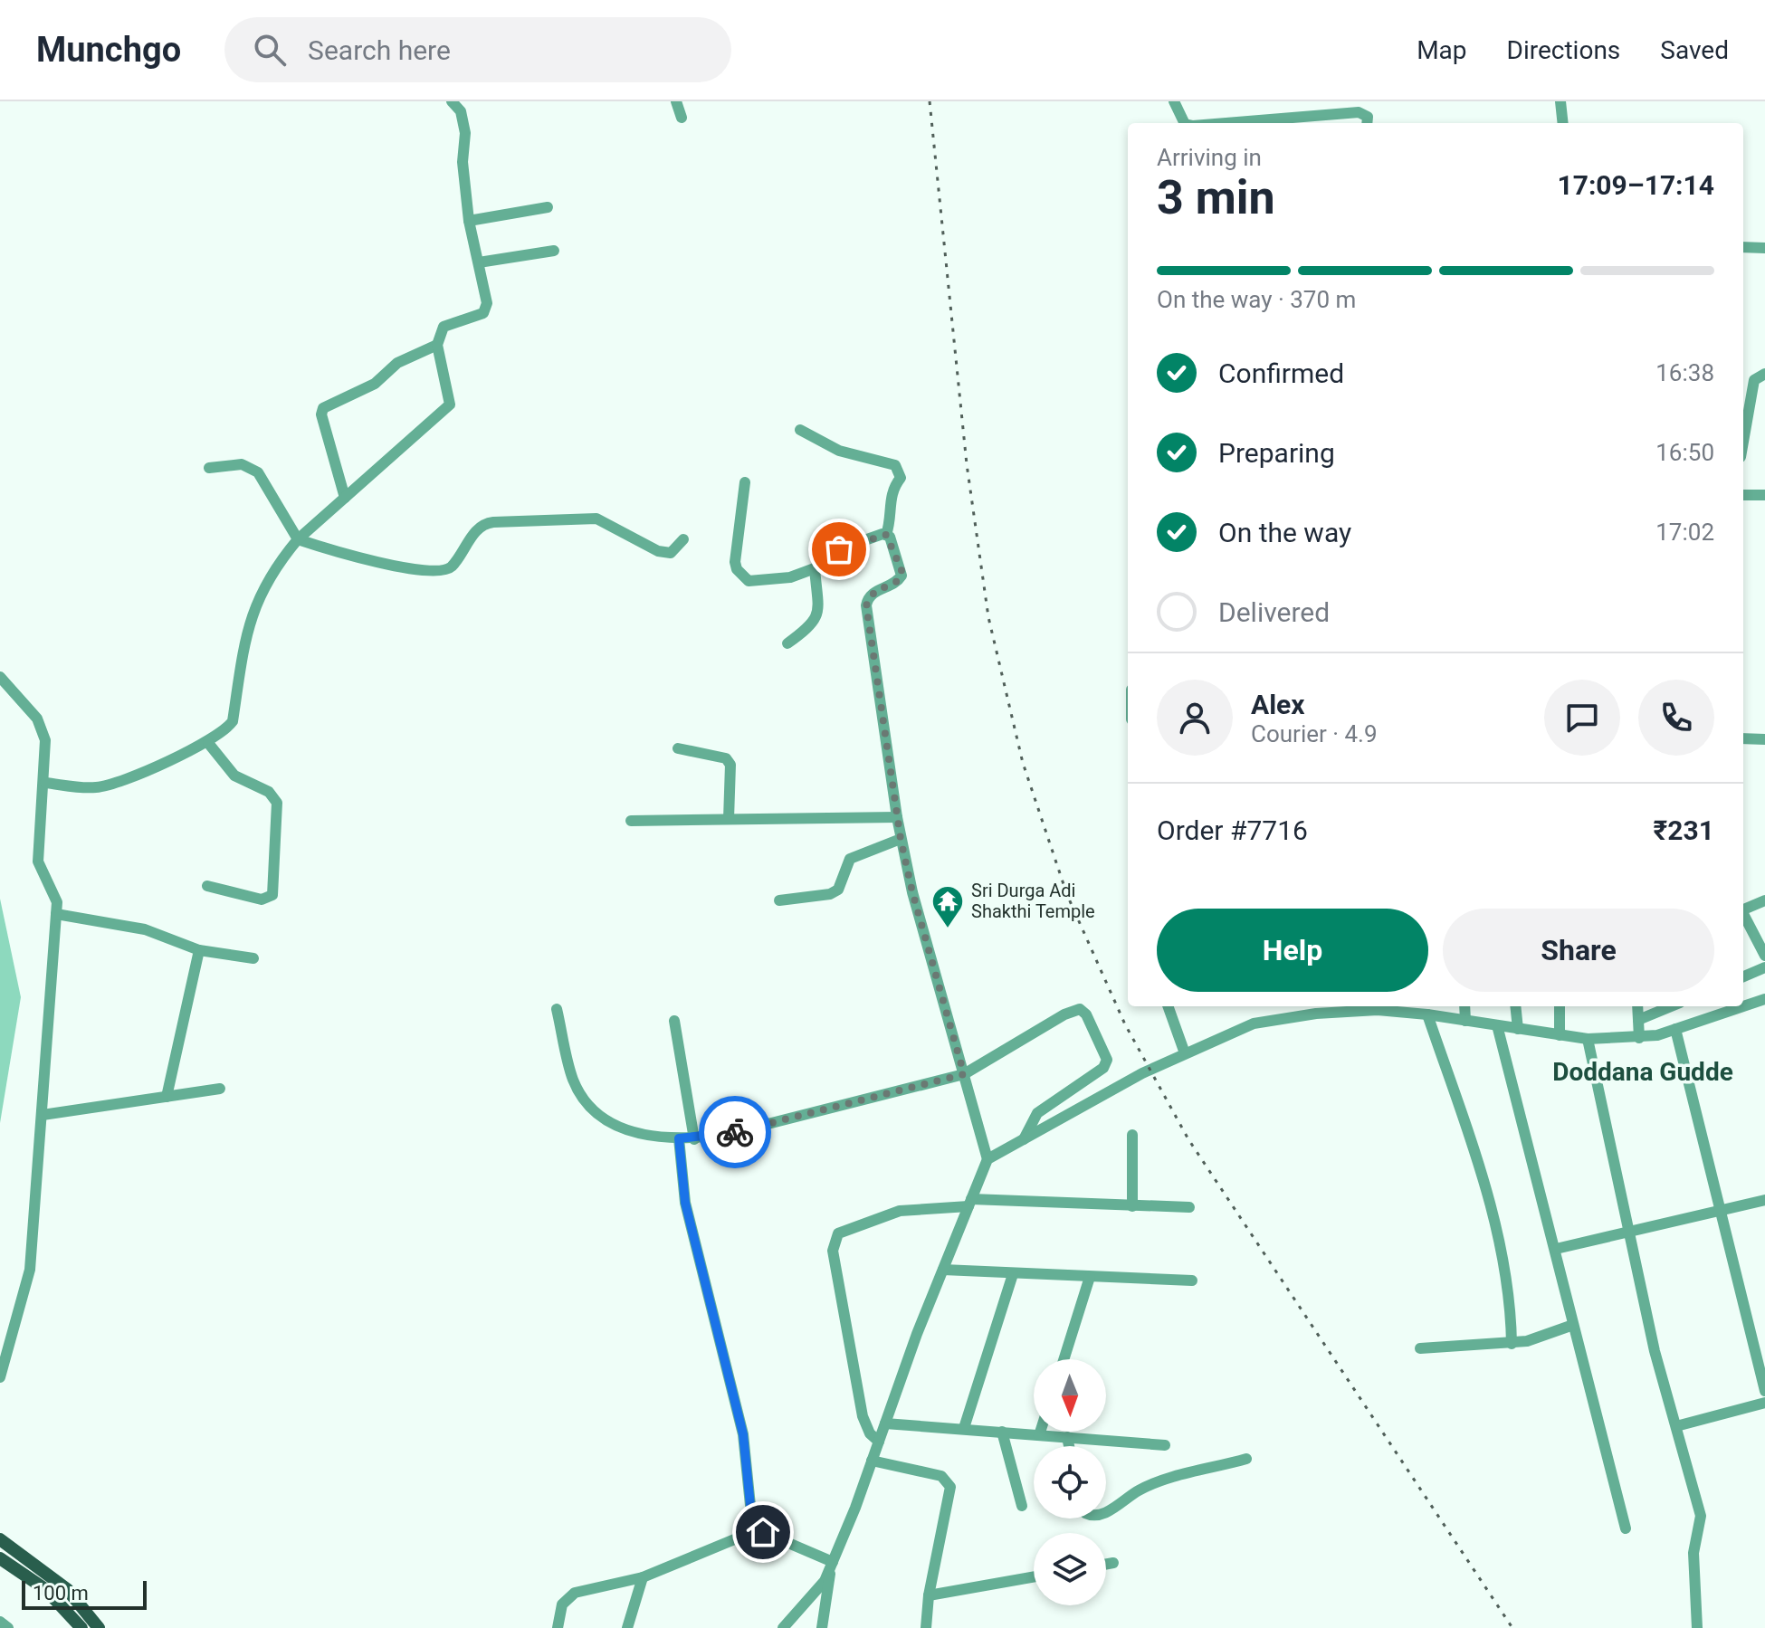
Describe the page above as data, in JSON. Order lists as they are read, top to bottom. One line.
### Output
{"districts":["Doddana Gudde"],"places":{"temple":["Sri Durga Adi Shakthi Temple"]},"scale_bar":"100 m","north":"bottom","page":{"header":"Munchgo","search":"Search here","nav":["Map","Directions","Saved"],"heading":["3 min","Arriving in","17:09–17:14"],"panel":["Alex","Courier · 4.9","Order #7716","₹231"],"bar":"On the way · 370 m","list":[["Confirmed","16:38"],["Preparing","16:50"],["On the way","17:02"],"Delivered"],"buttons":["Help","Share"],"scale":"100 m"}}
